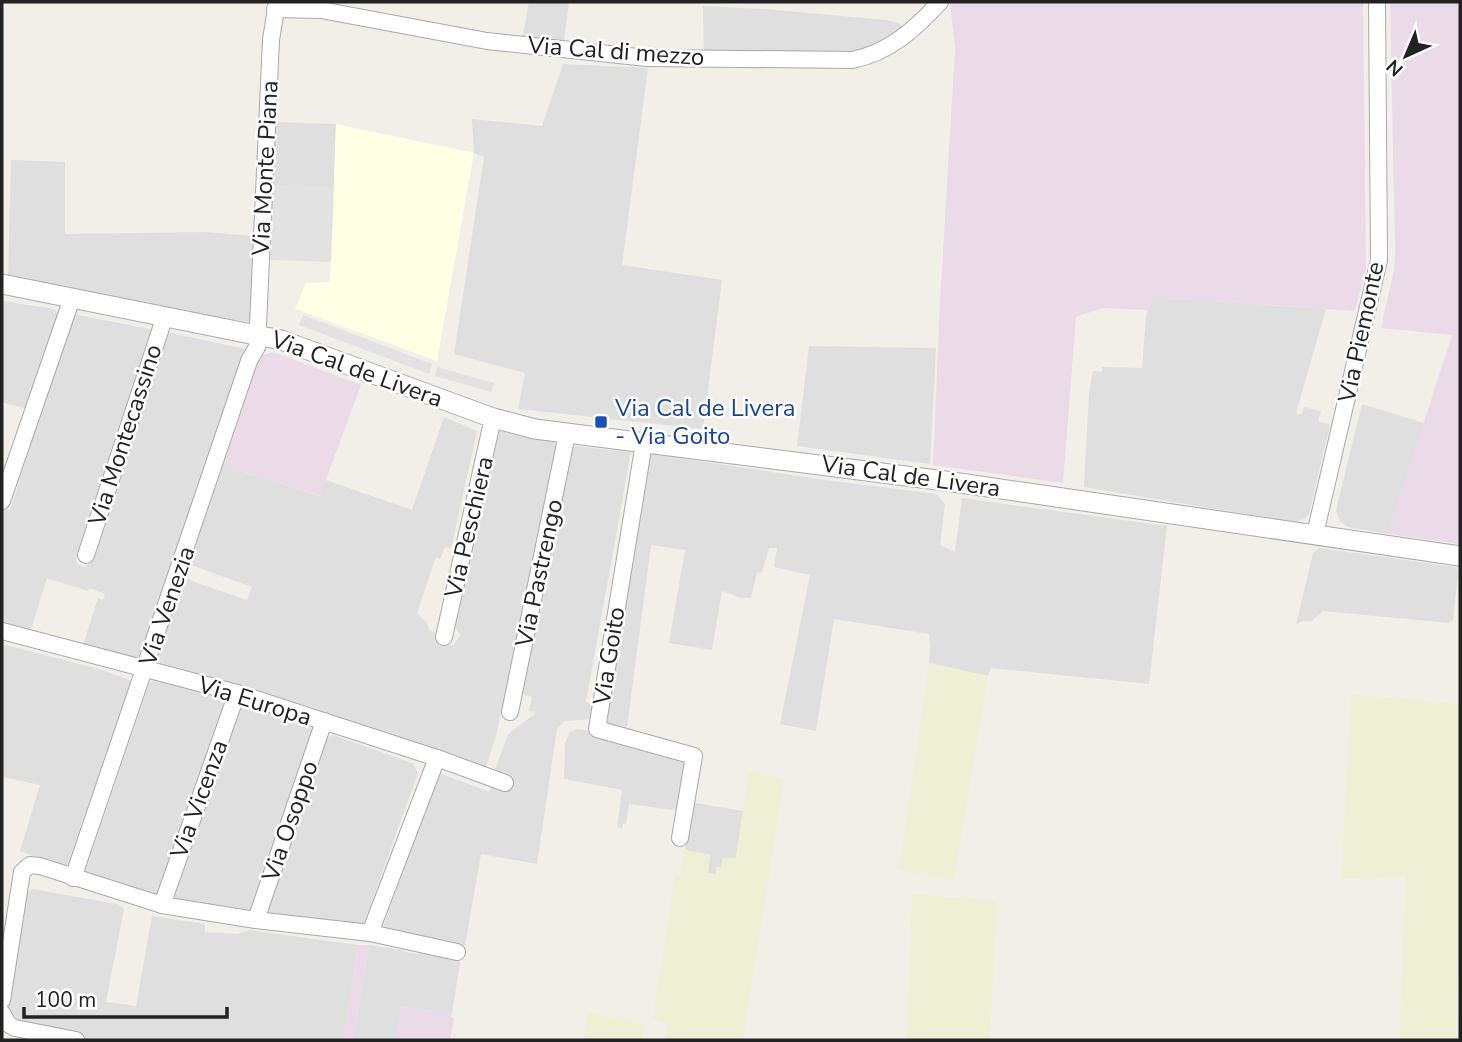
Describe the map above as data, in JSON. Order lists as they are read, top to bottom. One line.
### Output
{"streets":{"street":["Via Cal di mezzo","Via Monte Piana","Via Piemonte","Via Cal de Livera","Via Montecassino","Via Peschiera","Via Pastrengo","Via Venezia","Via Goito","Via Europa","Via Vicenza","Via Osoppo"]},"crossings":[["Via Cal di mezzo","Via Monte Piana"],["Via Monte Piana","Via Cal de Livera"],["Via Monte Piana","Via Venezia"],["Via Piemonte","Via Cal de Livera"],["Via Cal de Livera","Via Montecassino"],["Via Cal de Livera","Via Peschiera"],["Via Cal de Livera","Via Pastrengo"],["Via Cal de Livera","Via Venezia"],["Via Cal de Livera","Via Goito"],["Via Venezia","Via Europa"],["Via Europa","Via Vicenza"],["Via Europa","Via Osoppo"]],"places":{"transit":["Via Cal de Livera - Via Goito"]},"scale_bar":"100 m","north":"bottom left"}
